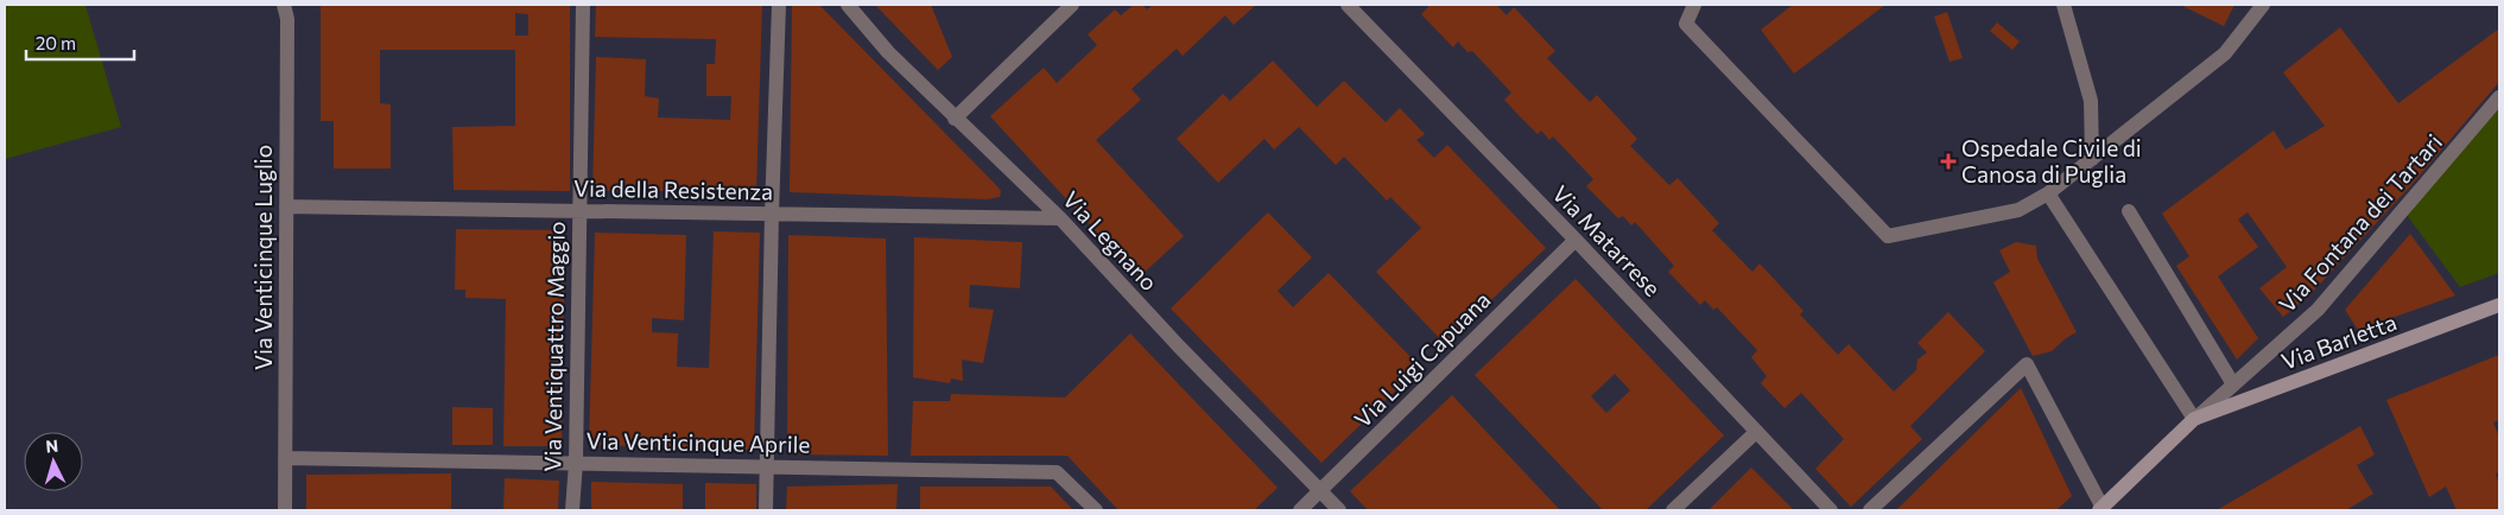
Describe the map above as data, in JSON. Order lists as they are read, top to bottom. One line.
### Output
{"streets":{"main road":["Via Barletta"],"street":["Via della Resistenza","Via Fontana dei Tartari","Via Legnano","Via Matarrese","Via Venticinque Luglio","Via Ventiquattro Maggio","Via Luigi Capuana","Via Venticinque Aprile"]},"crossings":[["Via della Resistenza","Via Legnano"],["Via della Resistenza","Via Venticinque Luglio"],["Via della Resistenza","Via Ventiquattro Maggio"],["Via Fontana dei Tartari","Via Barletta"],["Via Legnano","Via Luigi Capuana"],["Via Matarrese","Via Luigi Capuana"],["Via Venticinque Luglio","Via Venticinque Aprile"],["Via Ventiquattro Maggio","Via Venticinque Aprile"]],"places":{"health":["Ospedale Civile di Canosa di Puglia"]},"scale_bar":"20 m","north":"top"}
